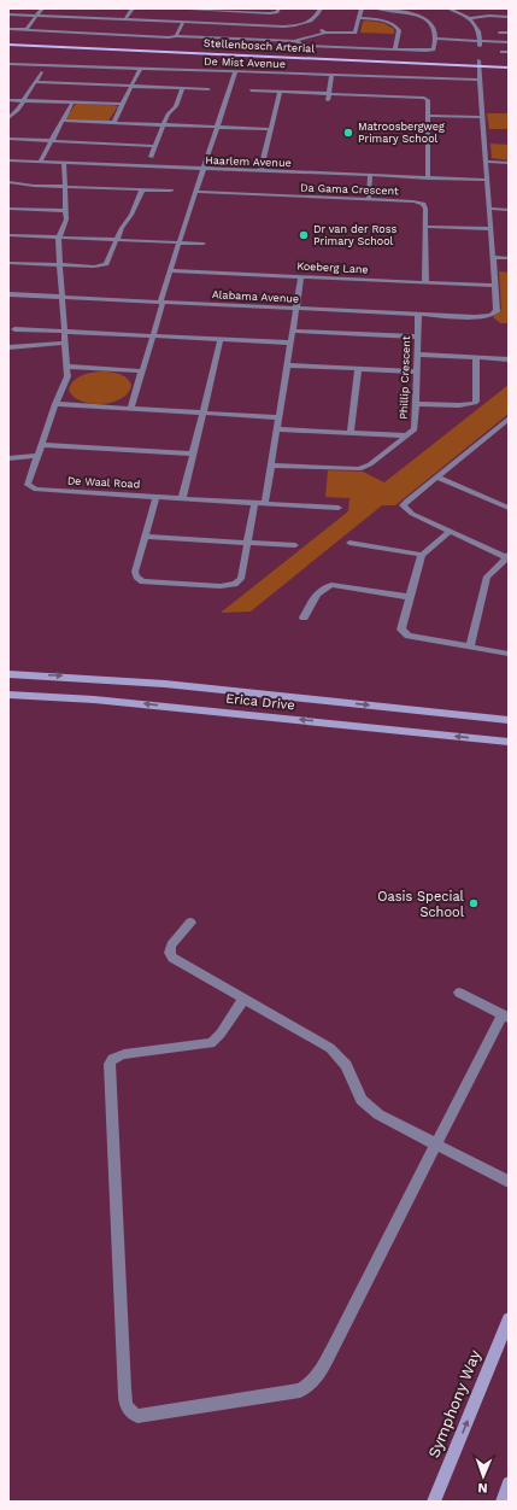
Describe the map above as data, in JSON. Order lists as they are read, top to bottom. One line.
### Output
{"streets":{"main road":["Stellenbosch Arterial","Erica Drive","Symphony Way"],"street":["De Mist Avenue","Haarlem Avenue","Da Gama Crescent","Koeberg Lane","Alabama Avenue","Phillip Crescent","De Waal Road"]},"crossings":[["Haarlem Avenue","De Waal Road"],["Da Gama Crescent","Koeberg Lane"],["Koeberg Lane","Alabama Avenue"],["Alabama Avenue","Phillip Crescent"],["Alabama Avenue","De Waal Road"]],"one_way":["Symphony Way"],"places":["Matroosbergweg Primary School","Dr van der Ross Primary School","Oasis Special School"],"north":"bottom"}
